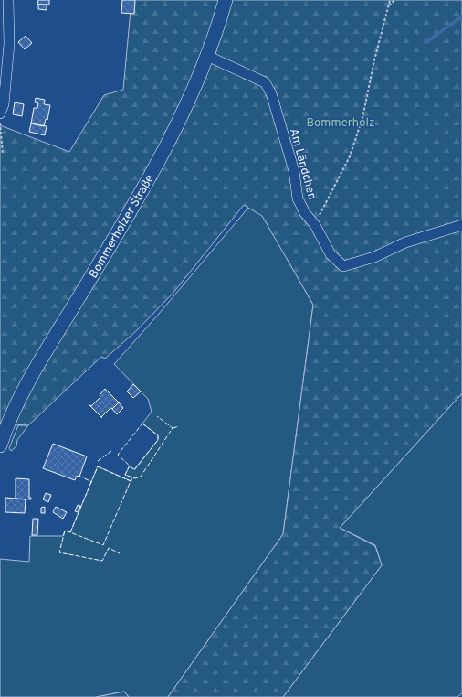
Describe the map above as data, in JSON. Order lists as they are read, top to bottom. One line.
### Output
{"streets":{"main road":["Bommerholzer Straße"],"street":["Am Ländchen"]},"crossings":[["Am Ländchen","Bommerholzer Straße"]],"parks":["Bommerholz"]}
